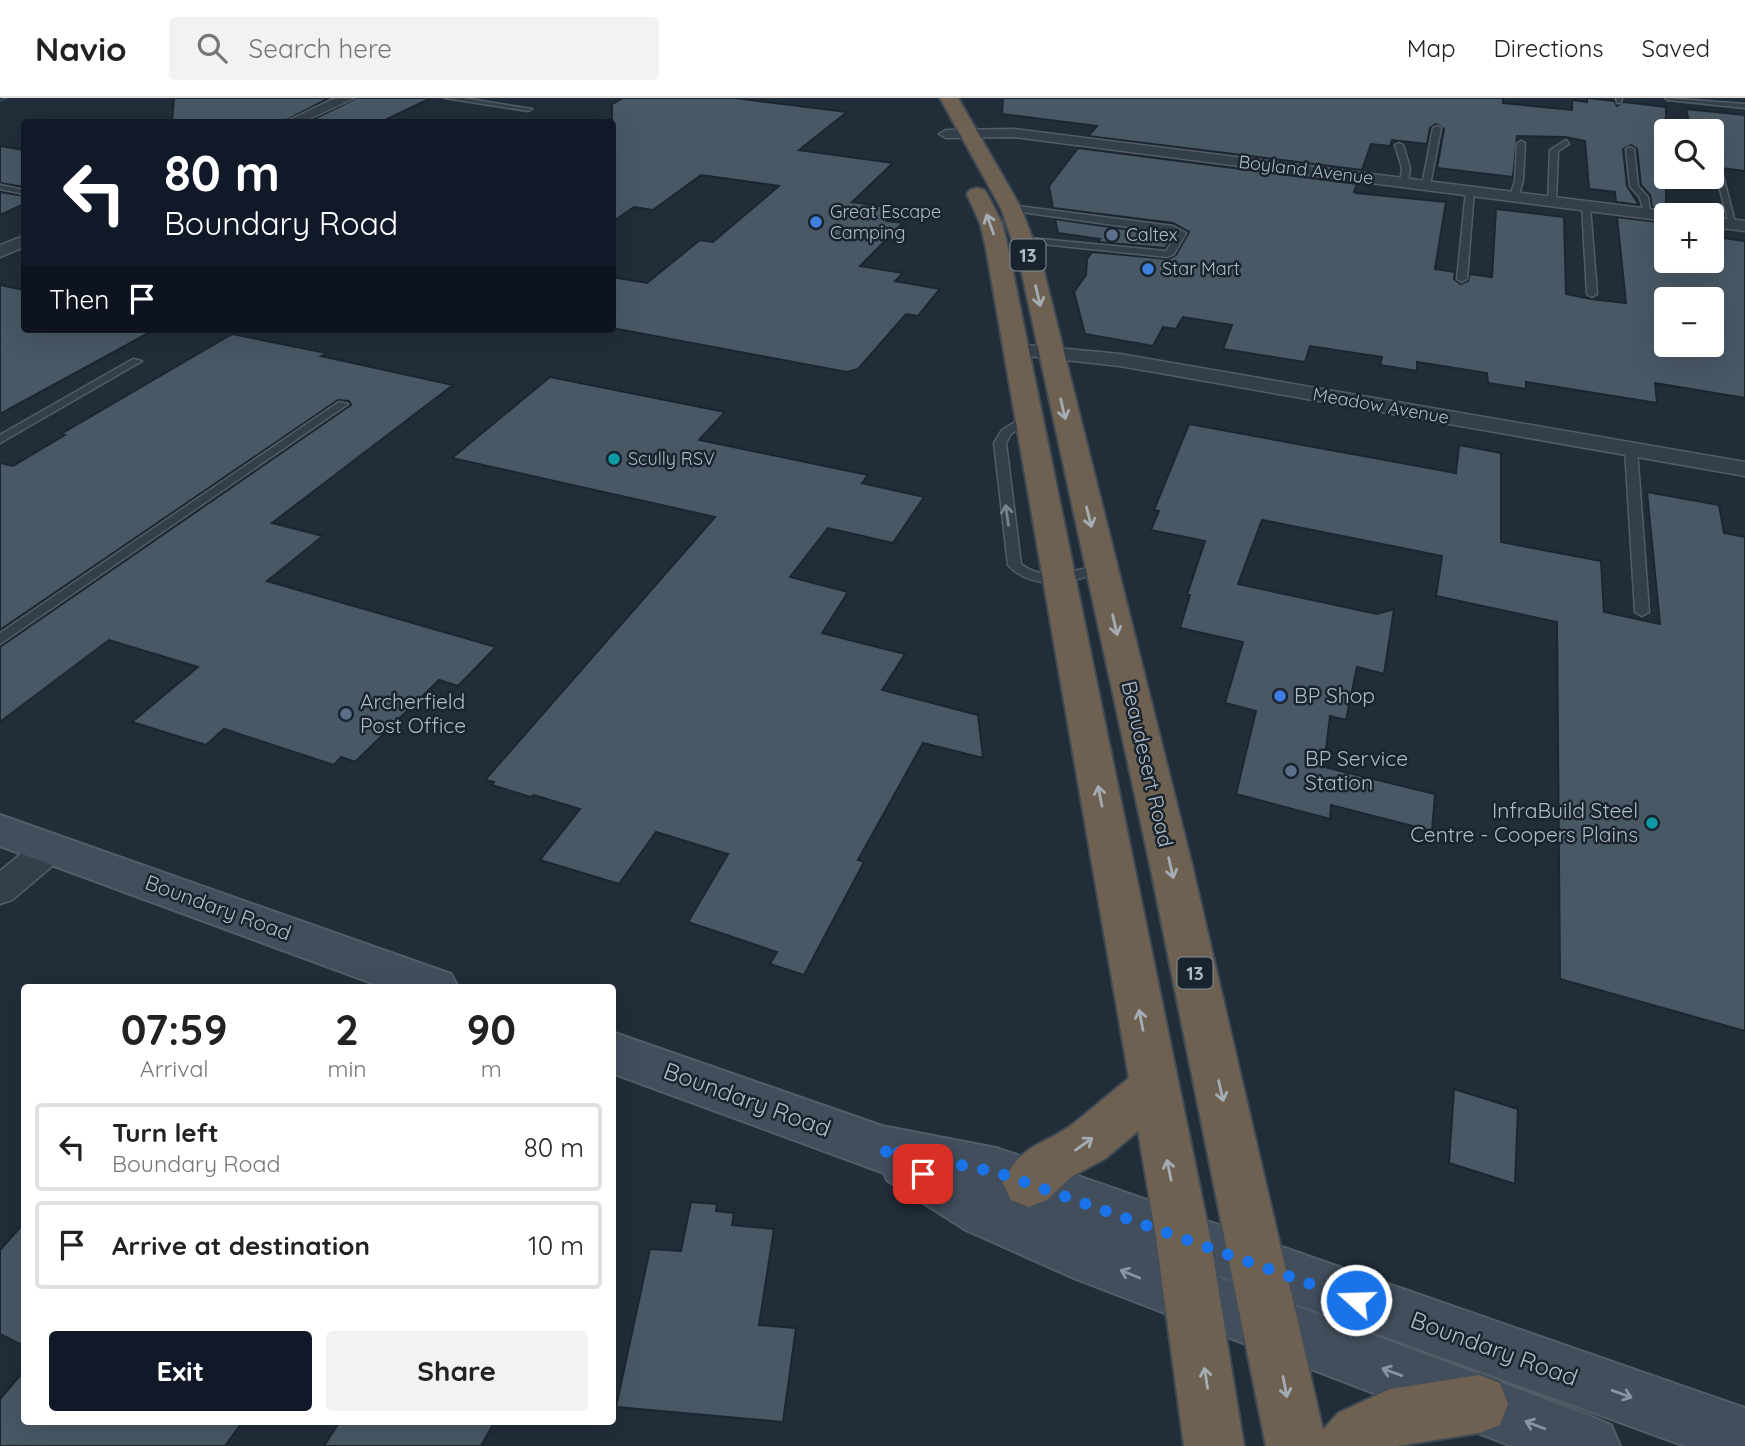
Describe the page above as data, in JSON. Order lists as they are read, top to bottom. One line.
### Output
{"streets":{"highway":["13","Beaudesert Road"],"main road":["Boundary Road"],"street":["Boyland Avenue","Meadow Avenue"]},"crossings":[["Boyland Avenue","Beaudesert Road"],["13","Meadow Avenue"],["13","Boundary Road"],["Meadow Avenue","Beaudesert Road"],["Beaudesert Road","Boundary Road"]],"places":["Great Escape Camping","Caltex","Star Mart","Scully RSV","BP Shop","Archerfield Post Office","BP Service Station","InfraBuild Steel Centre - Coopers Plains"],"page":{"header":"Navio","search":"Search here","nav":["Map","Directions","Saved"],"map_buttons":["+","−"],"turn":["80 m","Boundary Road"],"then":"Then","eta":["07:59","Arrival","2","min","90","m"],"list":[{"name":"Turn left","note":"Boundary Road","value":"80 m"},{"name":"Arrive at destination","value":"10 m"}],"buttons":["Exit","Share"]}}
